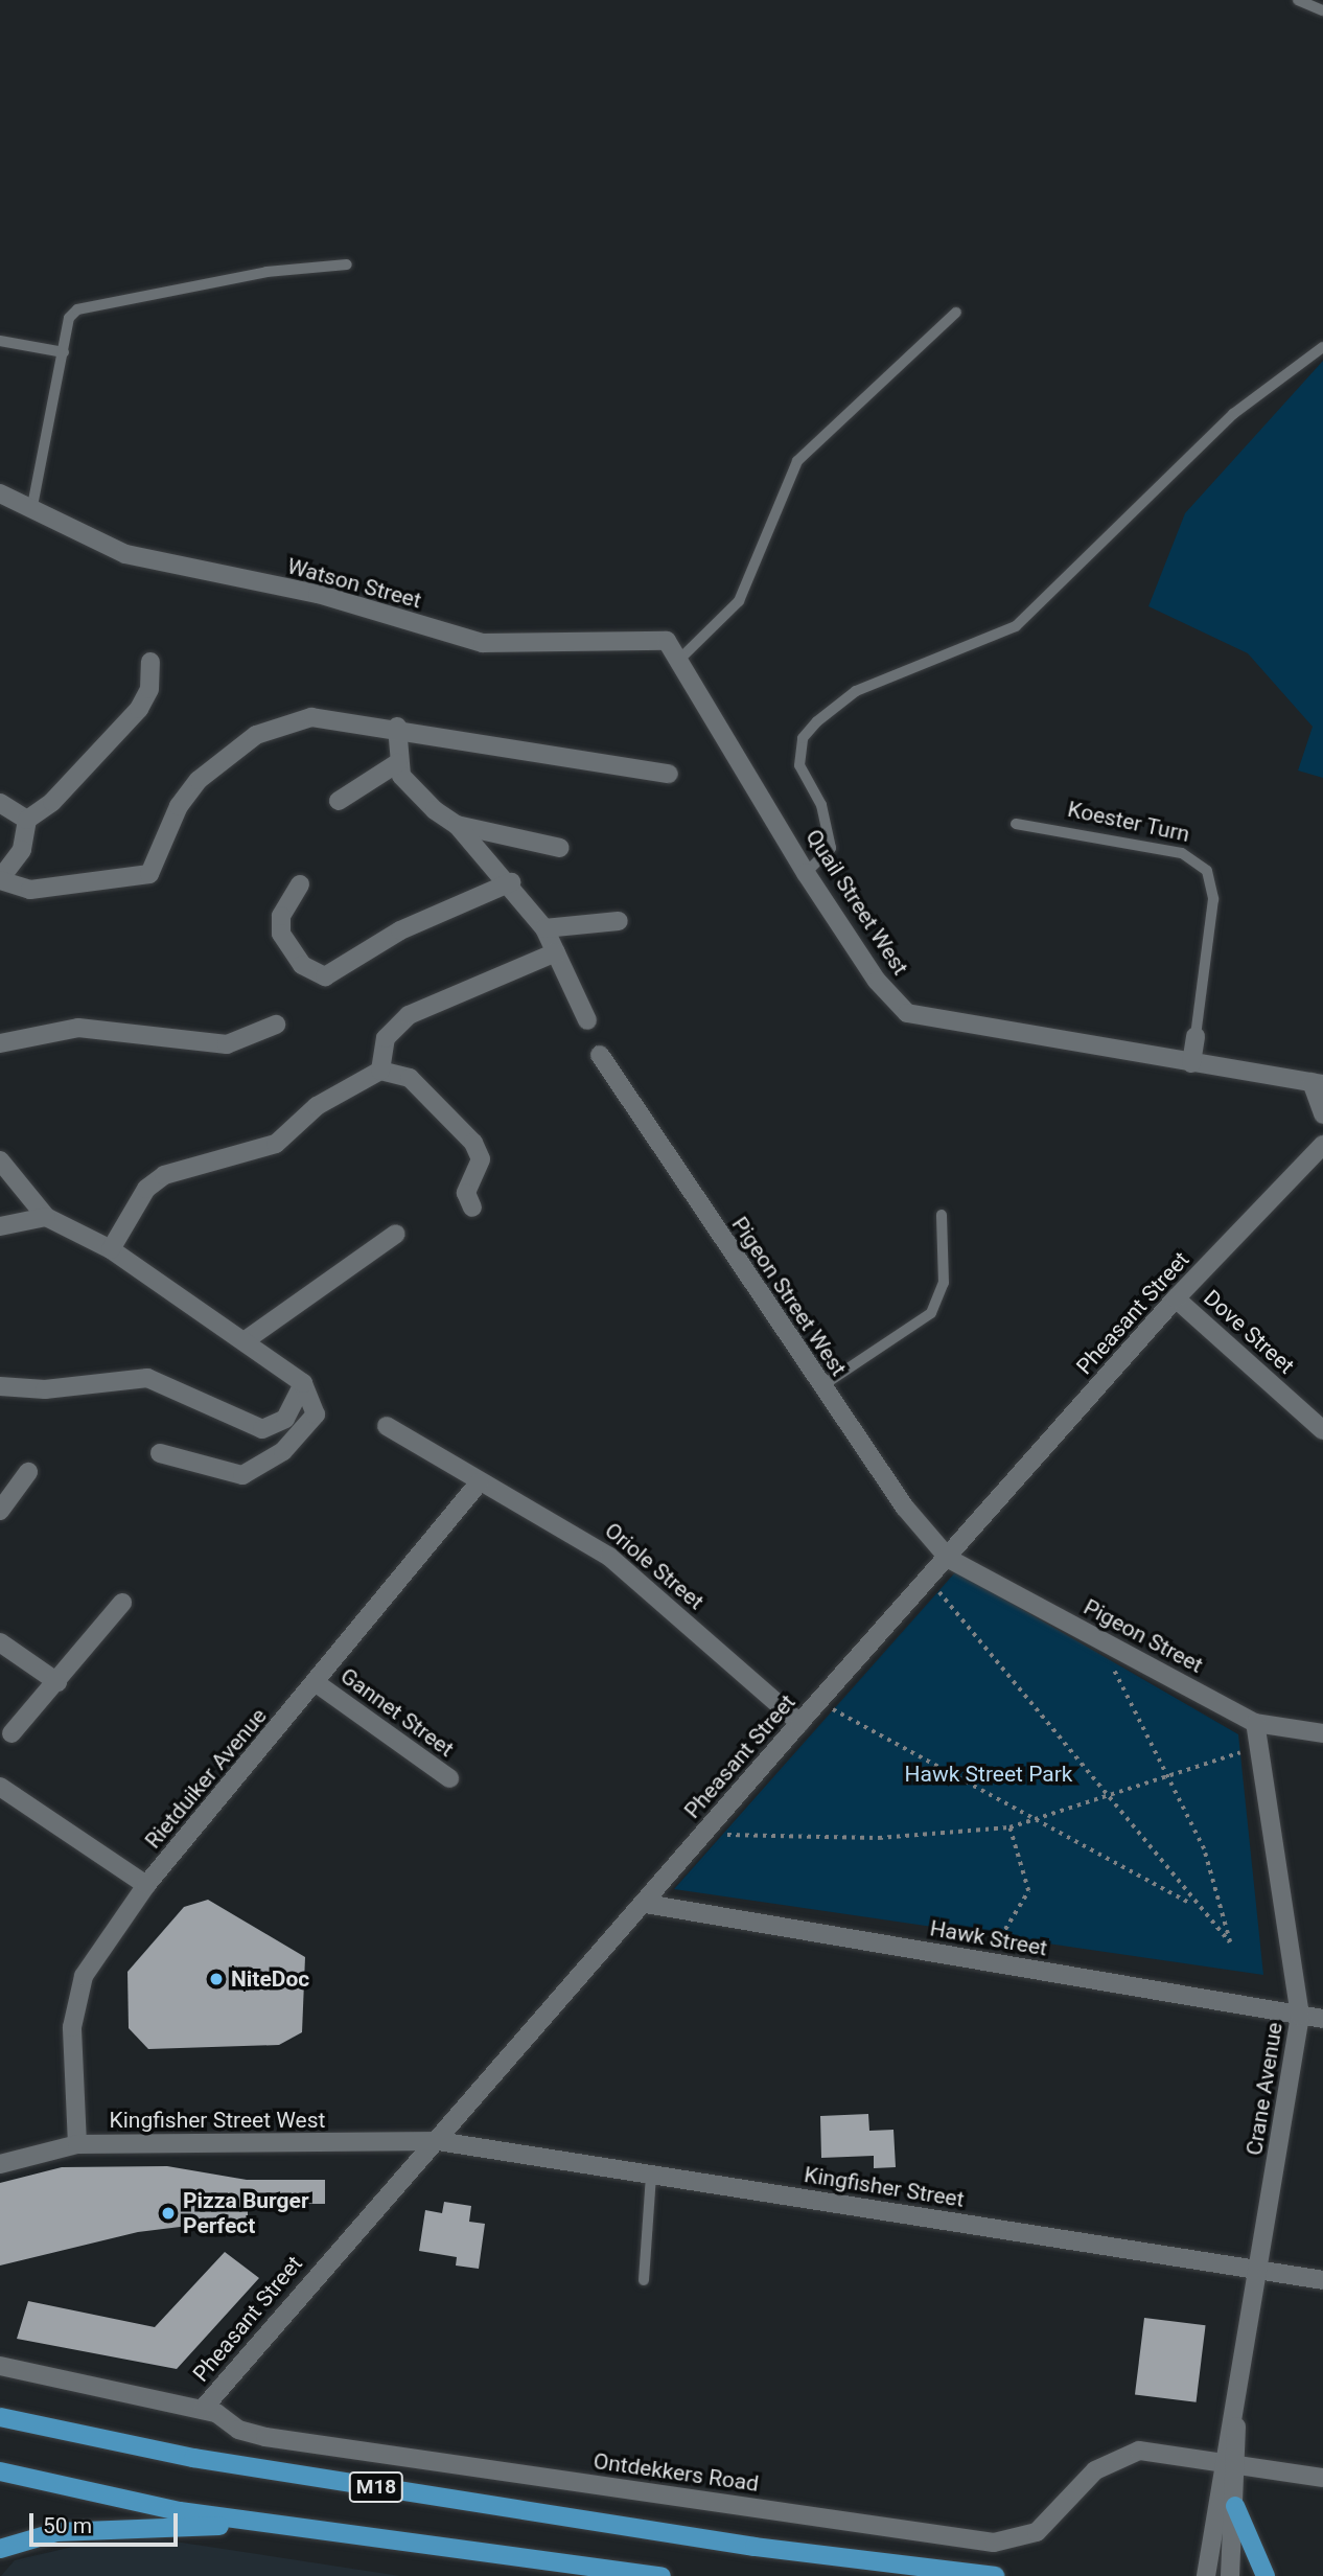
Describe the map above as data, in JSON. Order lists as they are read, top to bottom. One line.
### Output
{"streets":{"main road":["M18"],"street":["Watson Street","Koester Turn","Quail Street West","Pigeon Street West","Pheasant Street","Dove Street","Oriole Street","Pigeon Street","Gannet Street","Rietduiker Avenue","Hawk Street","Crane Avenue","Kingfisher Street West","Kingfisher Street","Ontdekkers Road"]},"crossings":[["Watson Street","Quail Street West"],["Koester Turn","Quail Street West"],["Pigeon Street West","Pheasant Street"],["Pigeon Street West","Pigeon Street"],["Pheasant Street","Dove Street"],["Pheasant Street","Oriole Street"],["Pheasant Street","Pigeon Street"],["Pheasant Street","Hawk Street"],["Pheasant Street","Kingfisher Street West"],["Pheasant Street","Kingfisher Street"],["Pheasant Street","Ontdekkers Road"],["Oriole Street","Rietduiker Avenue"],["Pigeon Street","Crane Avenue"],["Gannet Street","Rietduiker Avenue"],["Rietduiker Avenue","Kingfisher Street West"],["Hawk Street","Crane Avenue"],["Crane Avenue","Kingfisher Street"],["Crane Avenue","Ontdekkers Road"],["Kingfisher Street West","Kingfisher Street"]],"parks":["Hawk Street Park"],"places":["NiteDoc","Pizza Burger Perfect"],"scale_bar":"50 m"}
